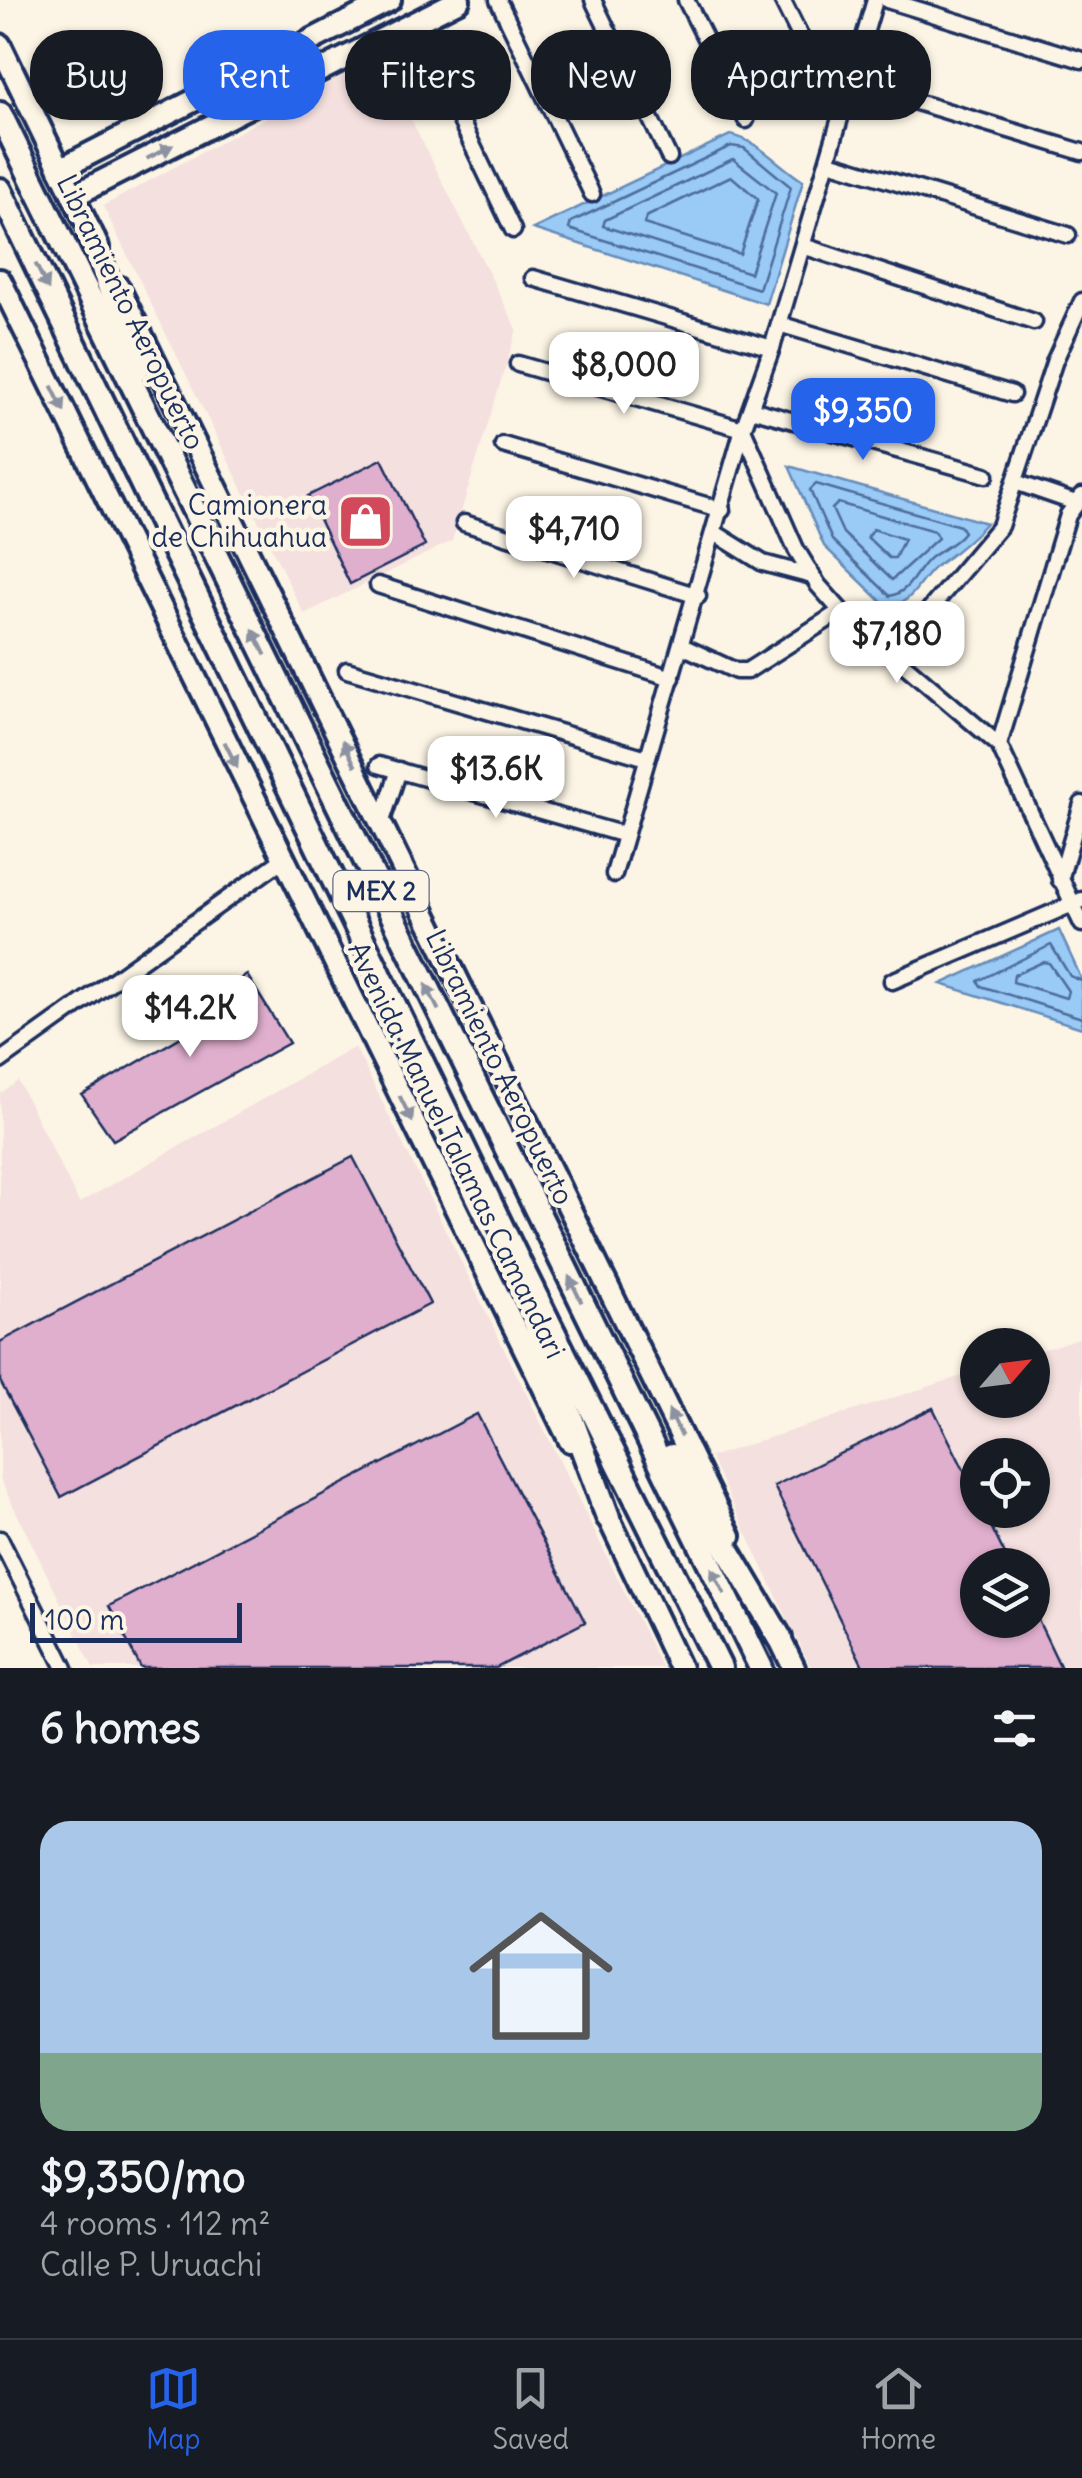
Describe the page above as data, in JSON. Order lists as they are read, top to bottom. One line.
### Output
{"streets":{"highway":["Libramiento Aeropuerto","MEX 2"],"main road":["Avenida Manuel Talamas Camandari"]},"places":{"shop":["Camionera de Chihuahua"]},"scale_bar":"100 m","north":"top right","page":{"chip":["Buy","Rent","Filters","New","Apartment"],"price":["$8,000","$9,350","$4,710","$7,180","$13.6K","$14.2K"],"scale":"100 m","heading":"6 homes","list":[{"name":"$9,350/mo","note":"4 rooms · 112 m² · Calle P. Uruachi"}],"tabs":["Map","Saved","Home"]}}
